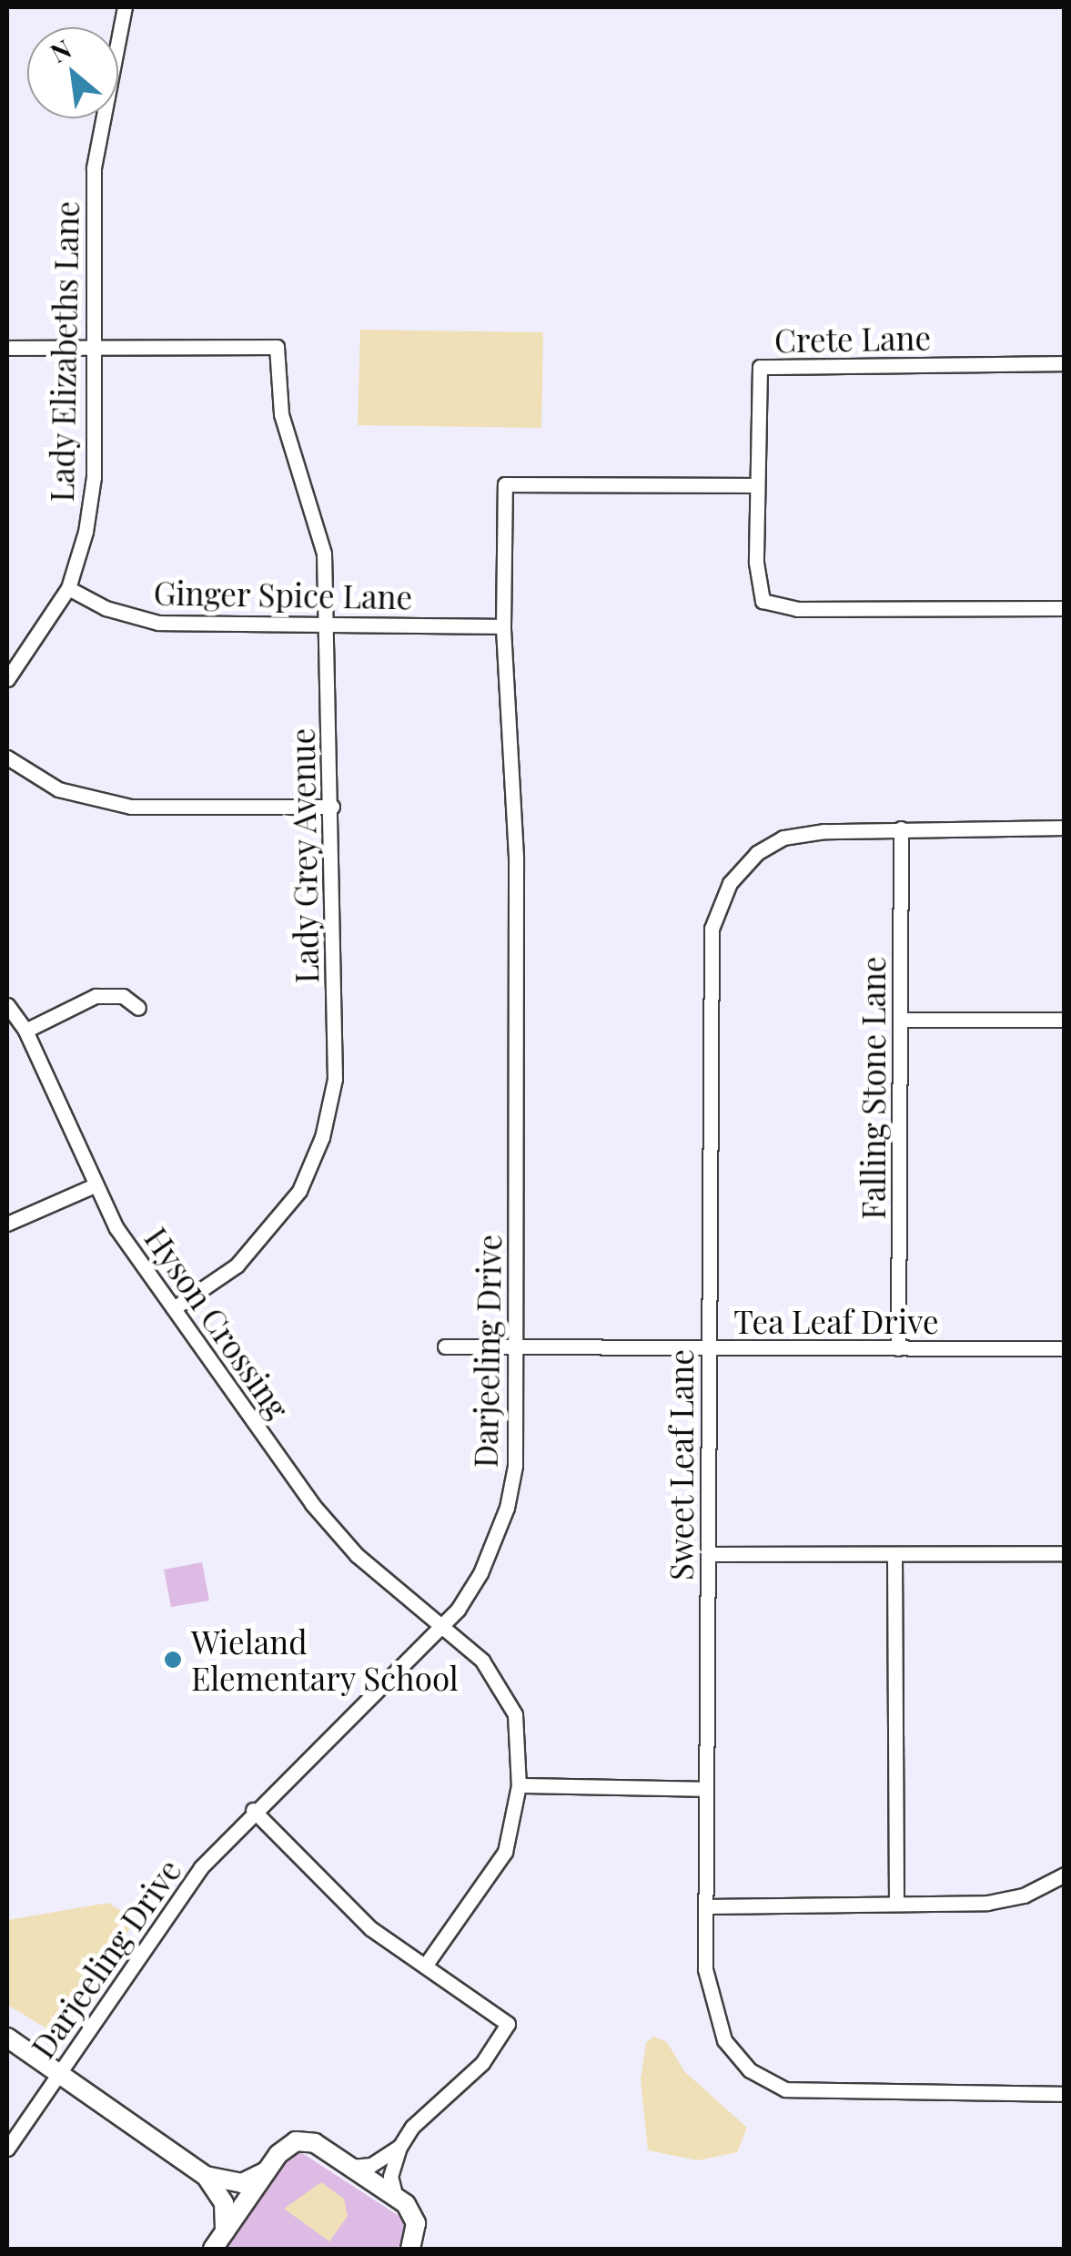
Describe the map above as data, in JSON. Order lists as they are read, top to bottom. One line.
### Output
{"streets":{"street":["Crete Lane","Lady Elizabeths Lane","Ginger Spice Lane","Lady Grey Avenue","Falling Stone Lane","Tea Leaf Drive","Hyson Crossing","Darjeeling Drive","Sweet Leaf Lane"]},"crossings":[["Crete Lane","Darjeeling Drive"],["Lady Elizabeths Lane","Ginger Spice Lane"],["Lady Elizabeths Lane","Lady Grey Avenue"],["Ginger Spice Lane","Lady Grey Avenue"],["Ginger Spice Lane","Darjeeling Drive"],["Lady Grey Avenue","Hyson Crossing"],["Falling Stone Lane","Tea Leaf Drive"],["Falling Stone Lane","Sweet Leaf Lane"],["Tea Leaf Drive","Darjeeling Drive"],["Tea Leaf Drive","Sweet Leaf Lane"],["Hyson Crossing","Darjeeling Drive"]],"places":["Wieland Elementary School"],"north":"top left"}
